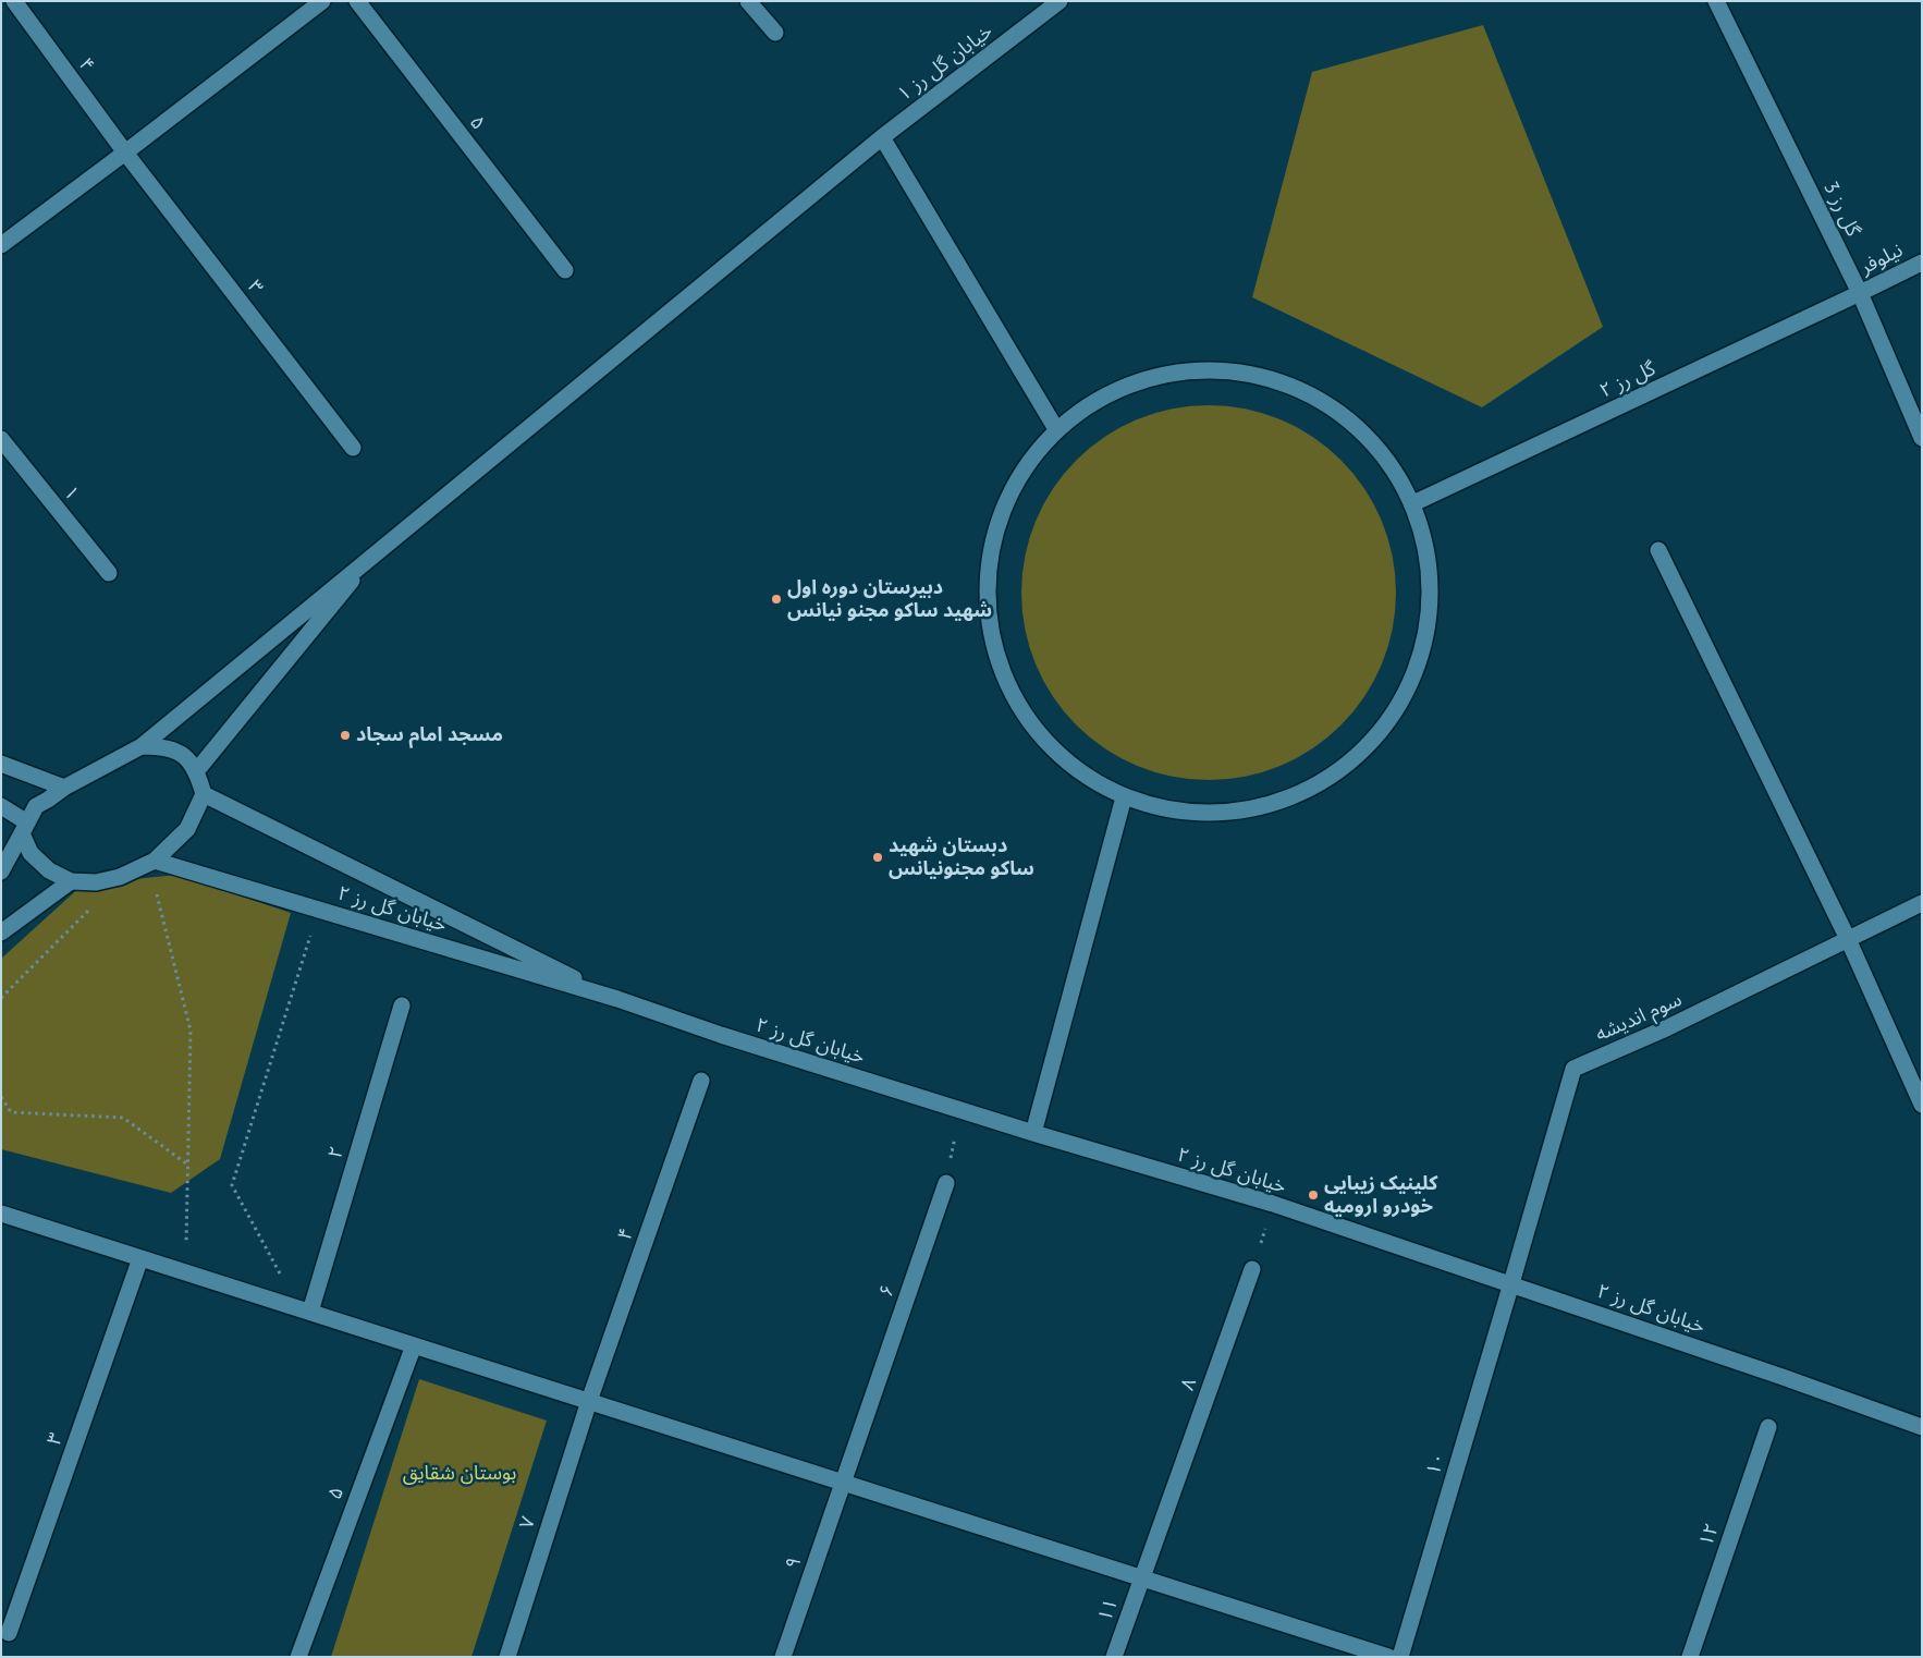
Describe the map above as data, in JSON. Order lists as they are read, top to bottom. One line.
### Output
{"streets":{"street":["خیابان گل رز ۱","۴","۵","گل رز 3","نیلوفر","۳","۲ گل رز","۱","خیابان گل رز ۲","سوم اندیشه","۲","۶","۸","۱۰","۷","۱۲","۹","۱۱"]},"crossings":[["۴","۳"],["۴","۷"],["گل رز 3","نیلوفر"],["گل رز 3","۲ گل رز"],["نیلوفر","۲ گل رز"],["خیابان گل رز ۲","سوم اندیشه"],["خیابان گل رز ۲","۱۰"],["سوم اندیشه","۱۰"],["۶","۹"],["۸","۱۱"]],"parks":["بوستان شقایق"],"places":["دبیرستان دوره اول شهید ساکو مجنو نیانس","مسجد امام سجاد","دبستان شهید ساکو مجنونیانس","کلینیک زیبایی خودرو ارومیه"]}
